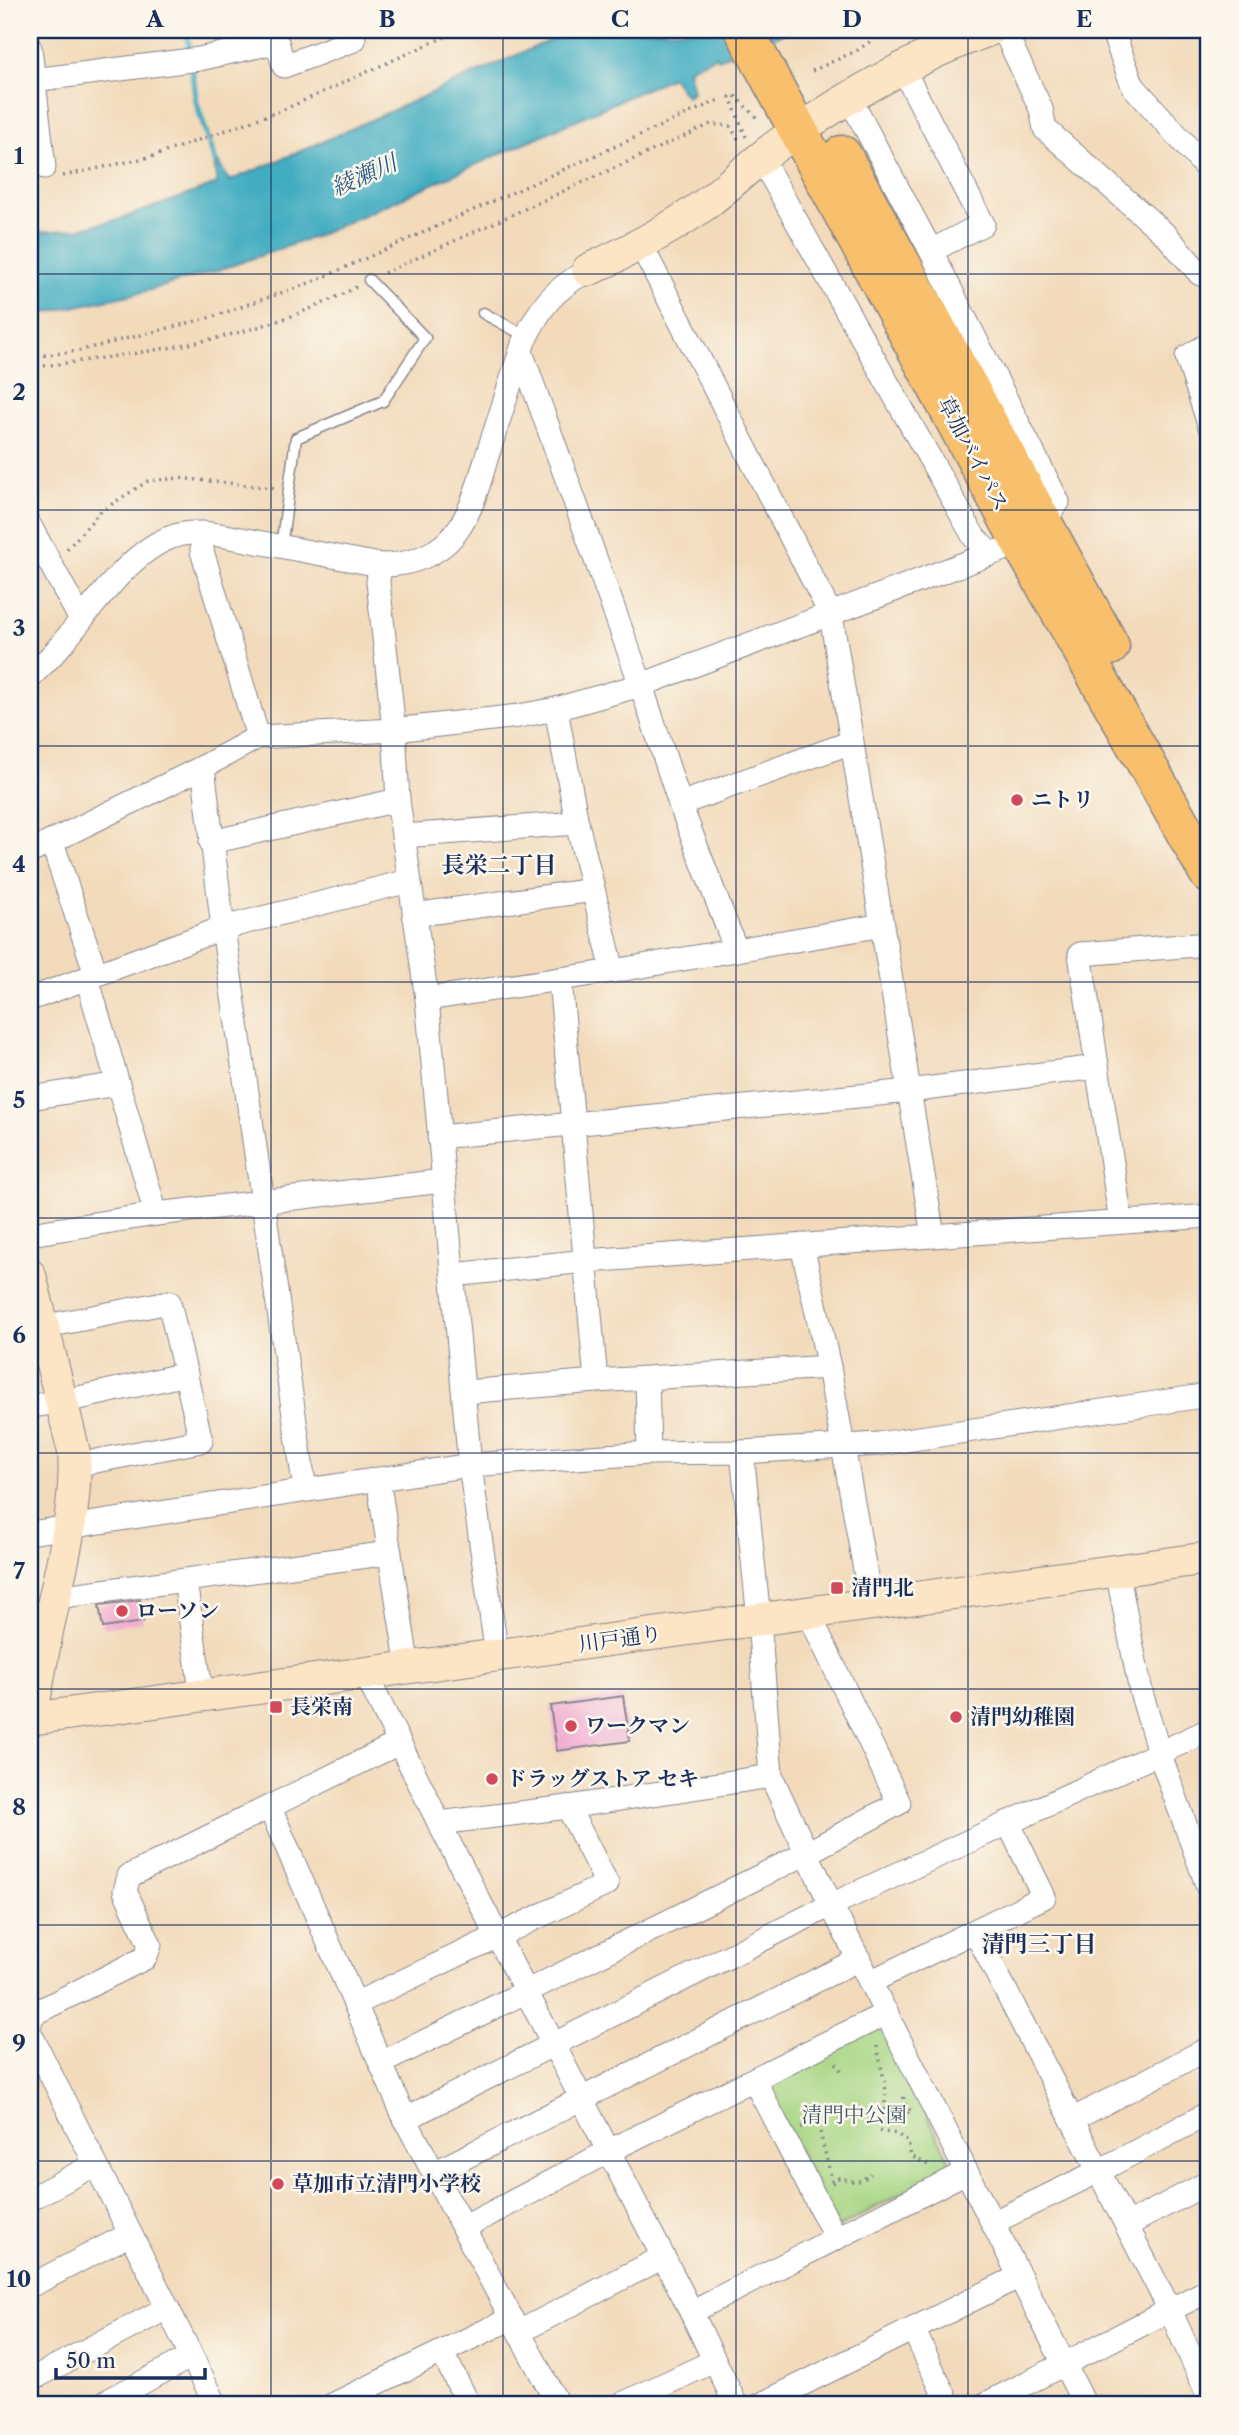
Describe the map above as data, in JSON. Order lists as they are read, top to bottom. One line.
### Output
{"streets":{"highway":["草加バイパス"],"street":["川戸通り"]},"districts":["長栄二丁目","清門三丁目"],"water":["綾瀬川"],"parks":["清門中公園"],"places":{"other":["ニトリ","ローソン","清門幼稚園","ワークマン","ドラッグストア セキ","草加市立清門小学校"],"transit":["清門北","長栄南"]},"scale_bar":"50 m","grid":{"columns":["A","B","C","D","E"],"rows":["1","2","3","4","5","6","7","8","9","10"]}}
